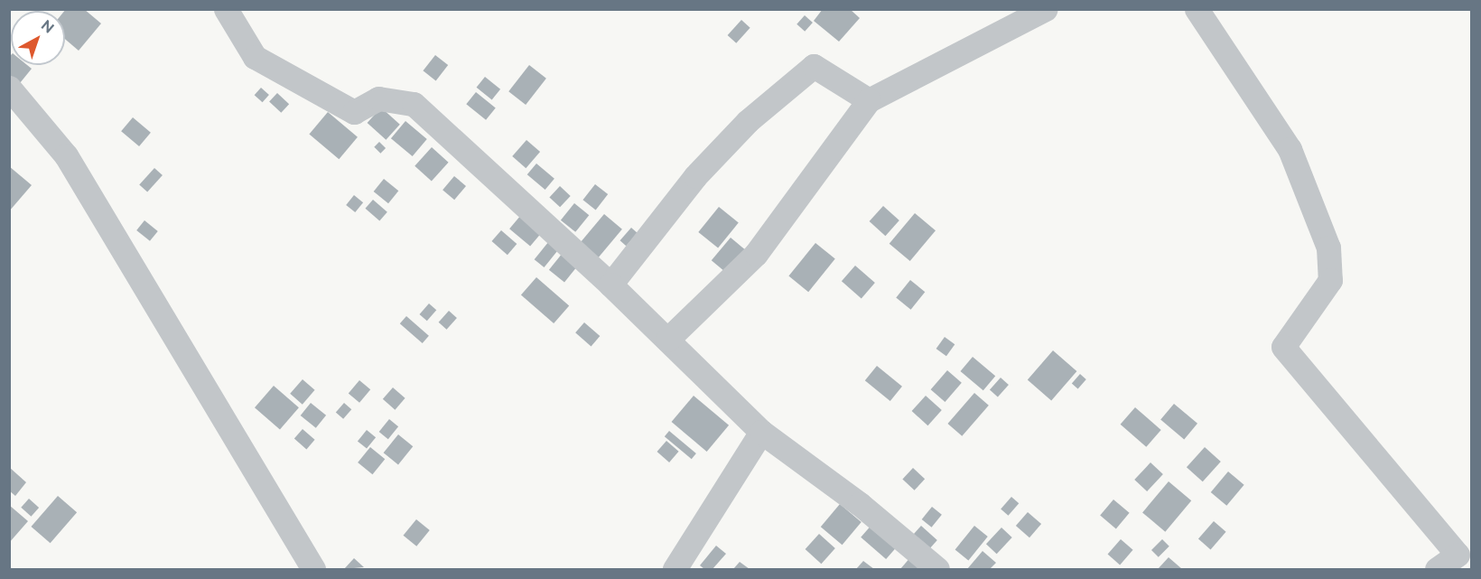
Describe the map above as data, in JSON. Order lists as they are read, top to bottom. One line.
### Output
{"north":"top right"}
